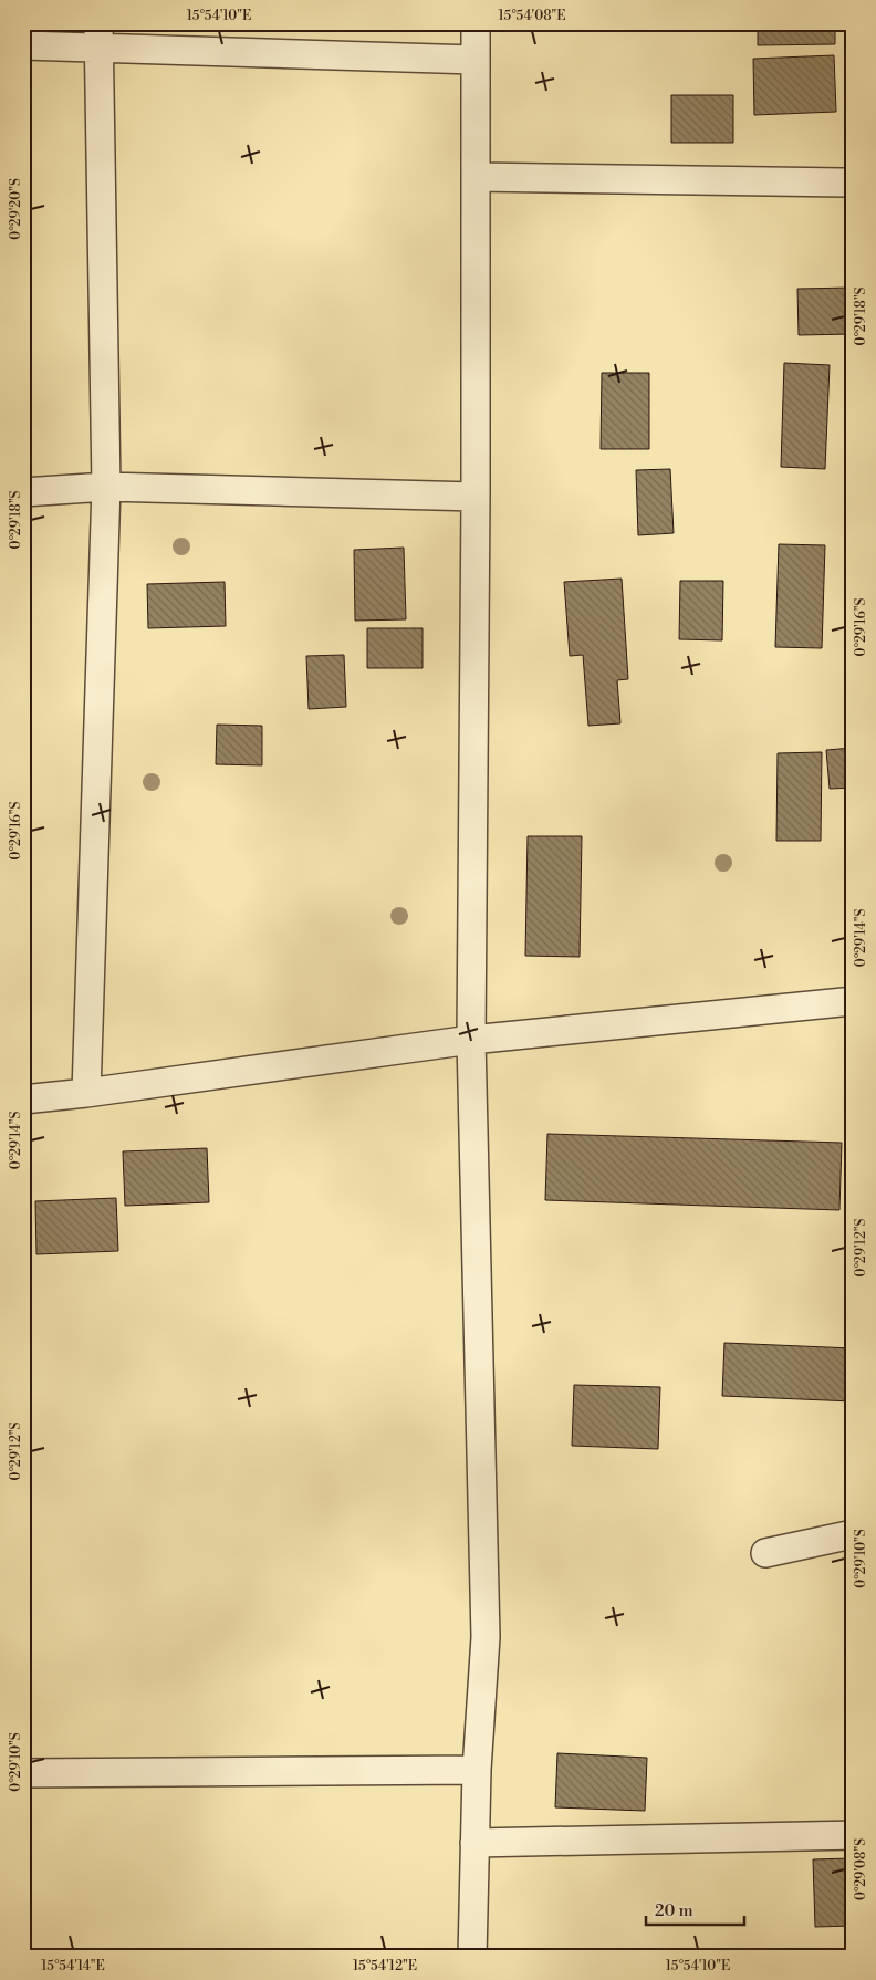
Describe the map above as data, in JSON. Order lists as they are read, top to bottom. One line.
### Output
{"scale_bar":"20 m","coordinates":["15°54'10\"E","15°54'08\"E","0°29'20\"S","0°29'18\"S","0°29'16\"S","0°29'14\"S","0°29'12\"S","0°29'10\"S","0°29'08\"S","15°54'14\"E","15°54'12\"E"]}
